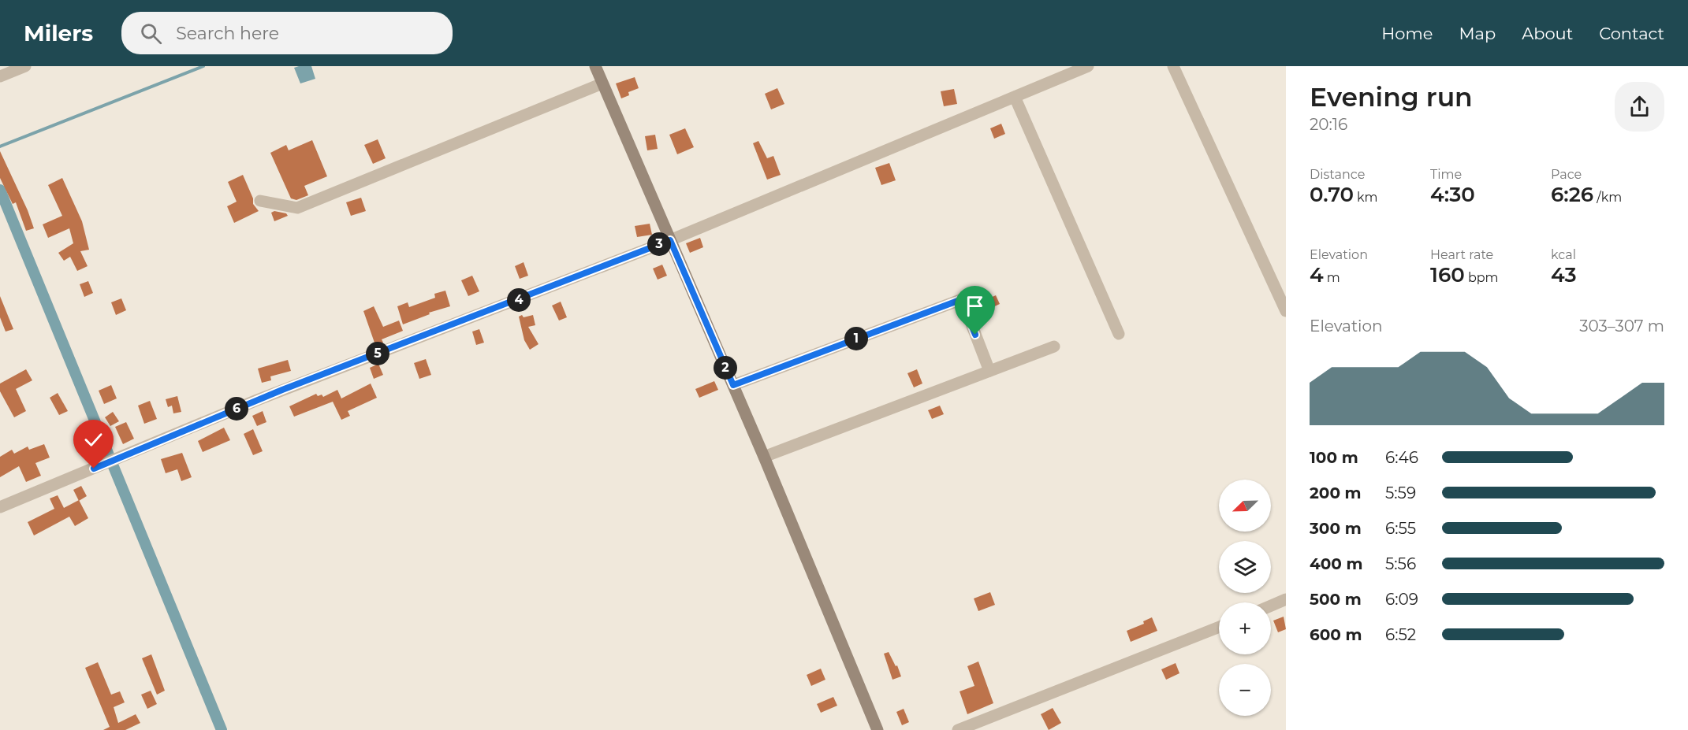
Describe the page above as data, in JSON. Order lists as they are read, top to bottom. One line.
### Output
{"north":"bottom left","page":{"header":"Milers","search":"Search here","nav":["Home","Map","About","Contact"],"heading":["Evening run","20:16"],"stats":[["Distance","0.70 km"],["Time","4:30"],["Pace","6:26 /km"],["Elevation","4 m"],["Heart rate","160 bpm"],["kcal","43"]],"pins":["3","4","1","5","2","6"],"chart":["Elevation","303–307 m"],"list":[{"name":"100 m","note":"6:46"},{"name":"200 m","note":"5:59"},{"name":"300 m","note":"6:55"},{"name":"400 m","note":"5:56"},{"name":"500 m","note":"6:09"},{"name":"600 m","note":"6:52"}],"map_buttons":["+","−"]}}
